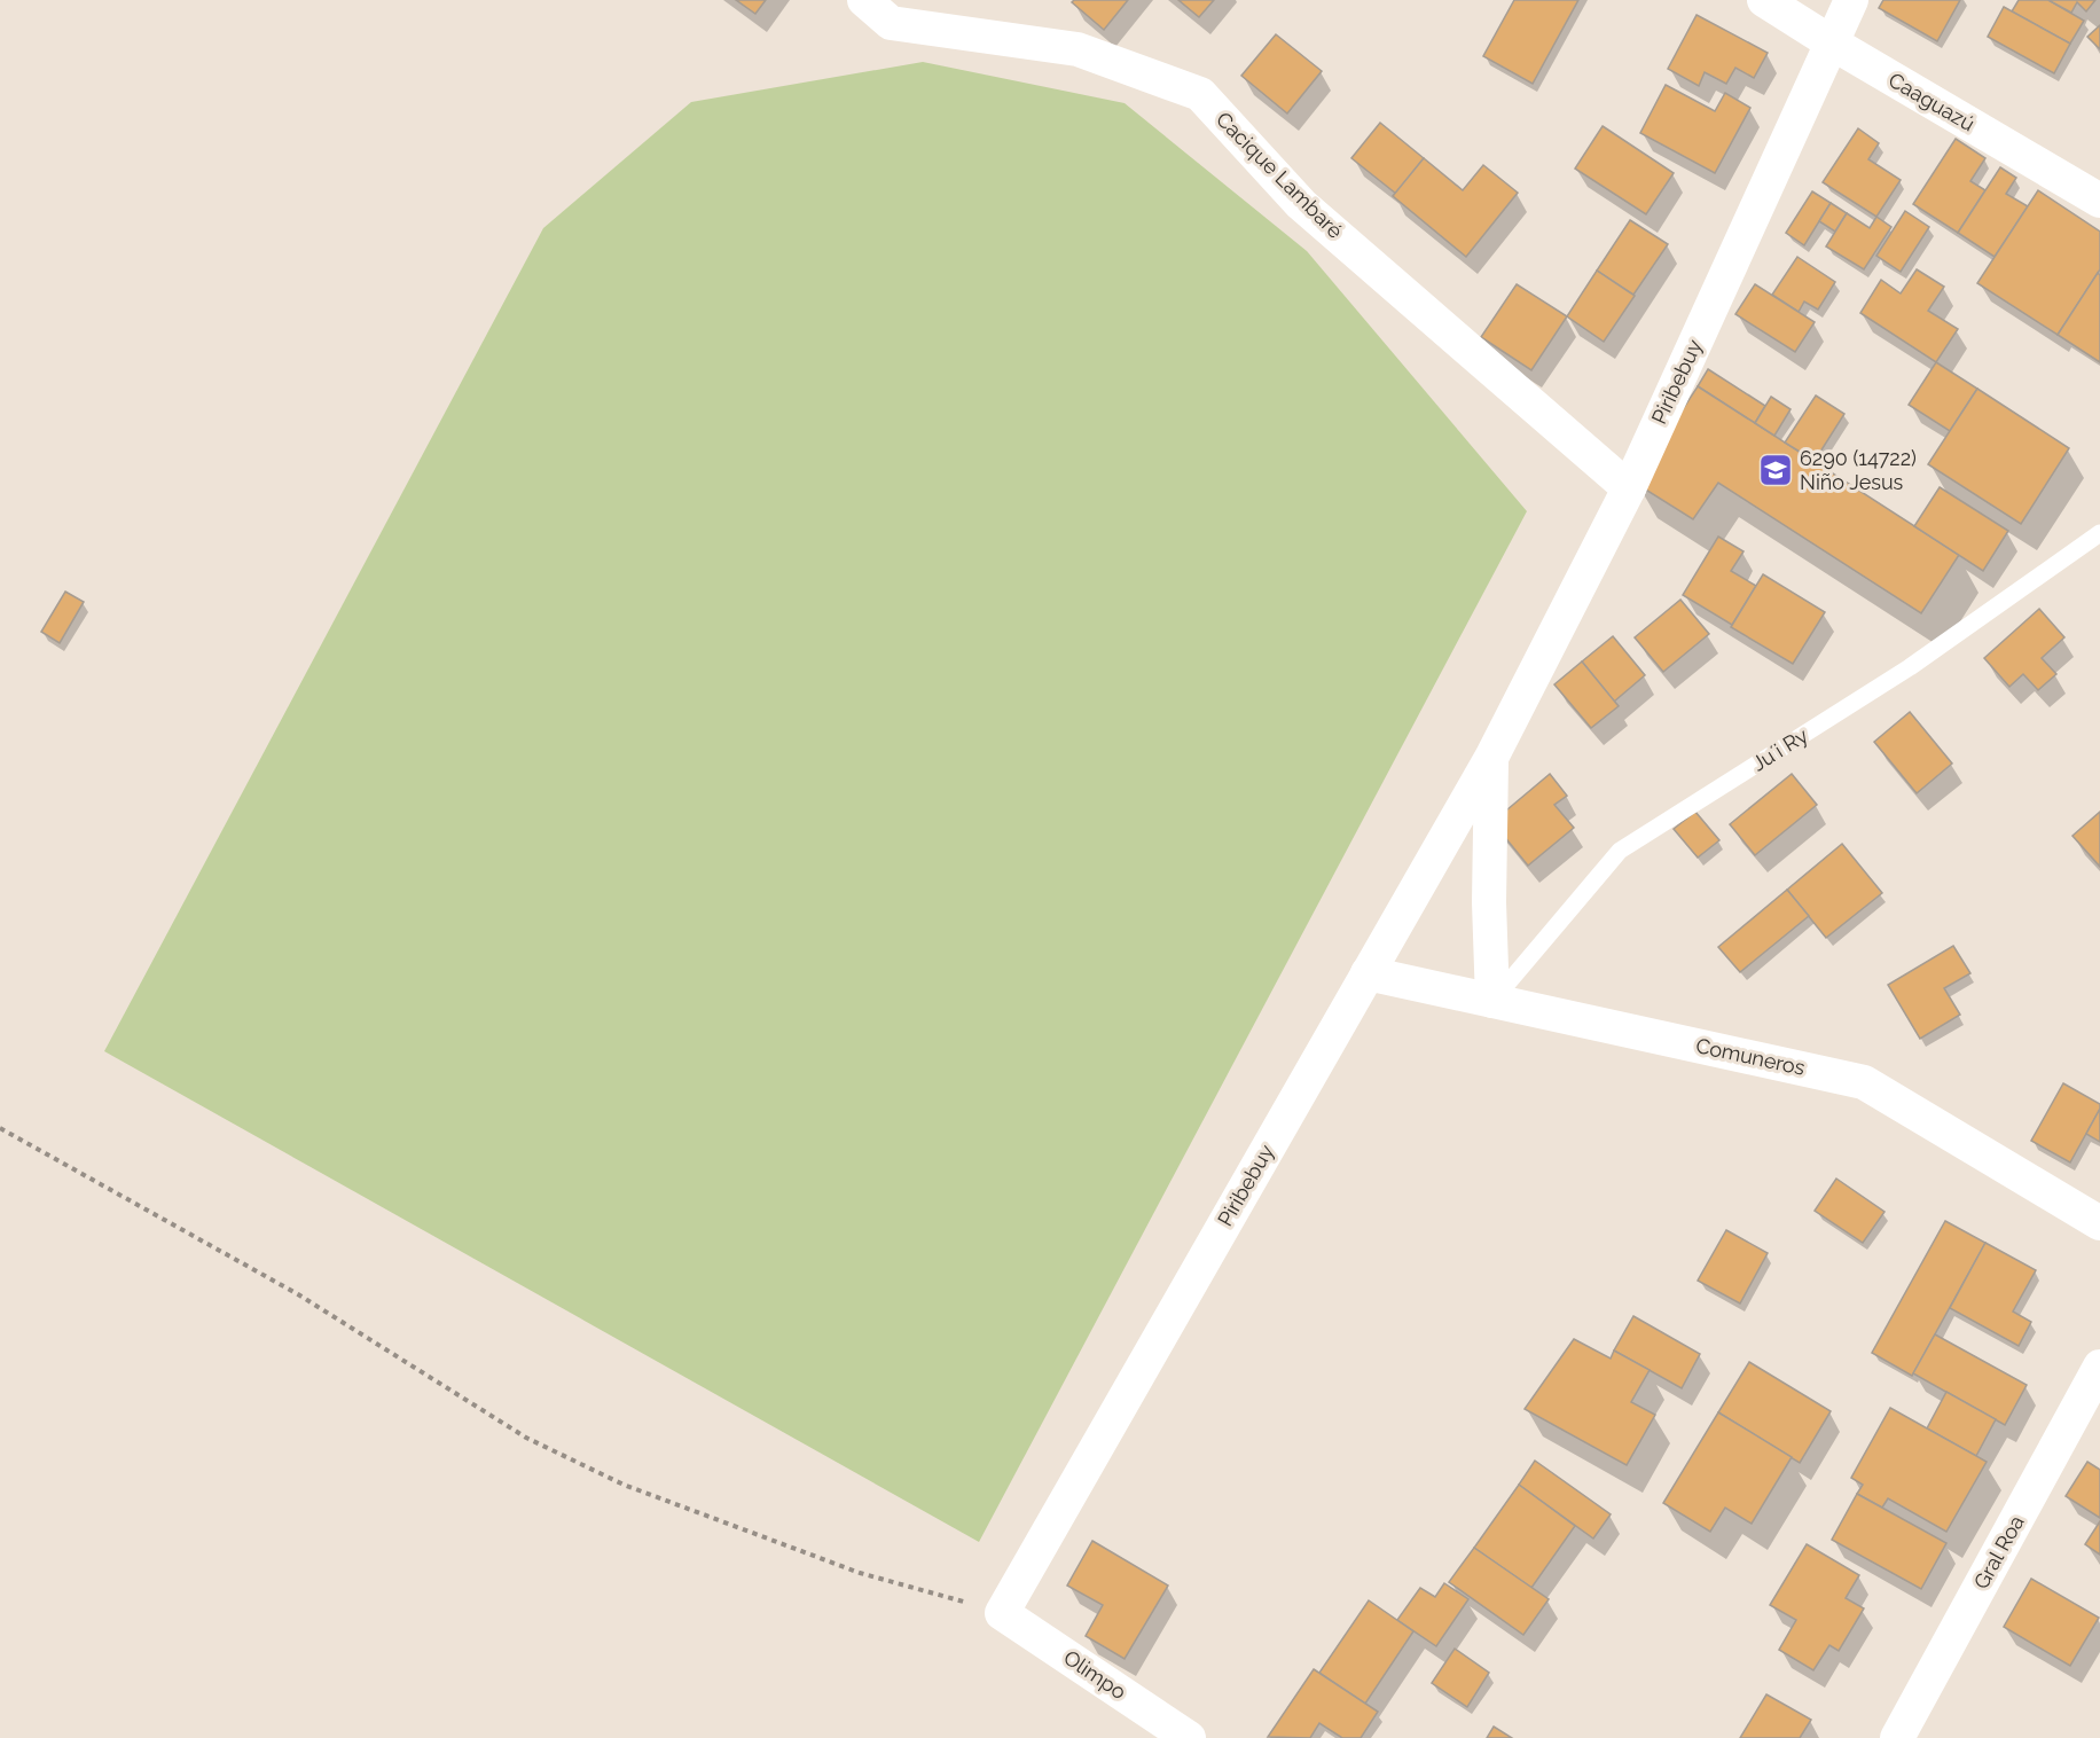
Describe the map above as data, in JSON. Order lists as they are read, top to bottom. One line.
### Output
{"streets":{"street":["Caaguazú","Cacique Lambaré","Piribebuy","Comuneros","Gral Roa","Olimpo"],"lane":["Ju´i Ry"]},"crossings":[["Caaguazú","Piribebuy"],["Cacique Lambaré","Piribebuy"],["Piribebuy","Ju´i Ry"],["Piribebuy","Comuneros"],["Piribebuy","Olimpo"],["Ju´i Ry","Comuneros"]],"places":{"school or university":["6290 (14722) Niño Jesus"]}}
